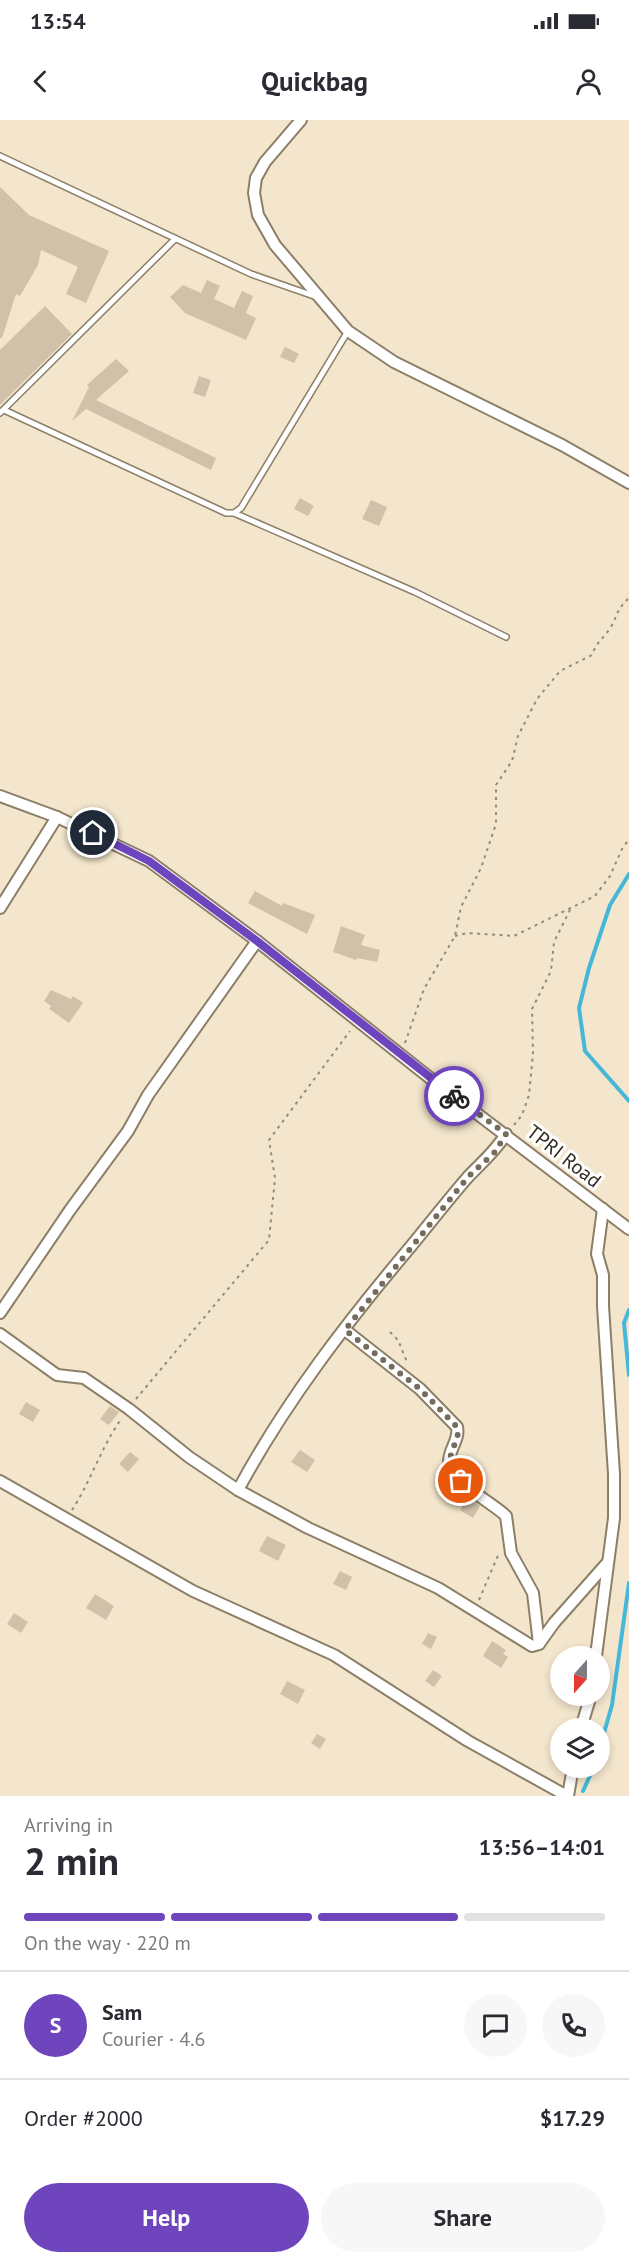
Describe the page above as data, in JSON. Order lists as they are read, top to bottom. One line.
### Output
{"streets":{"street":["TPRI Road"]},"north":"bottom","page":{"status":"13:54","header":"Quickbag","heading":["2 min","Arriving in","13:56–14:01"],"panel":["Sam","Courier · 4.6","Order #2000","$17.29"],"bar":"On the way · 220 m","round":"S","buttons":["Help","Share"]}}
